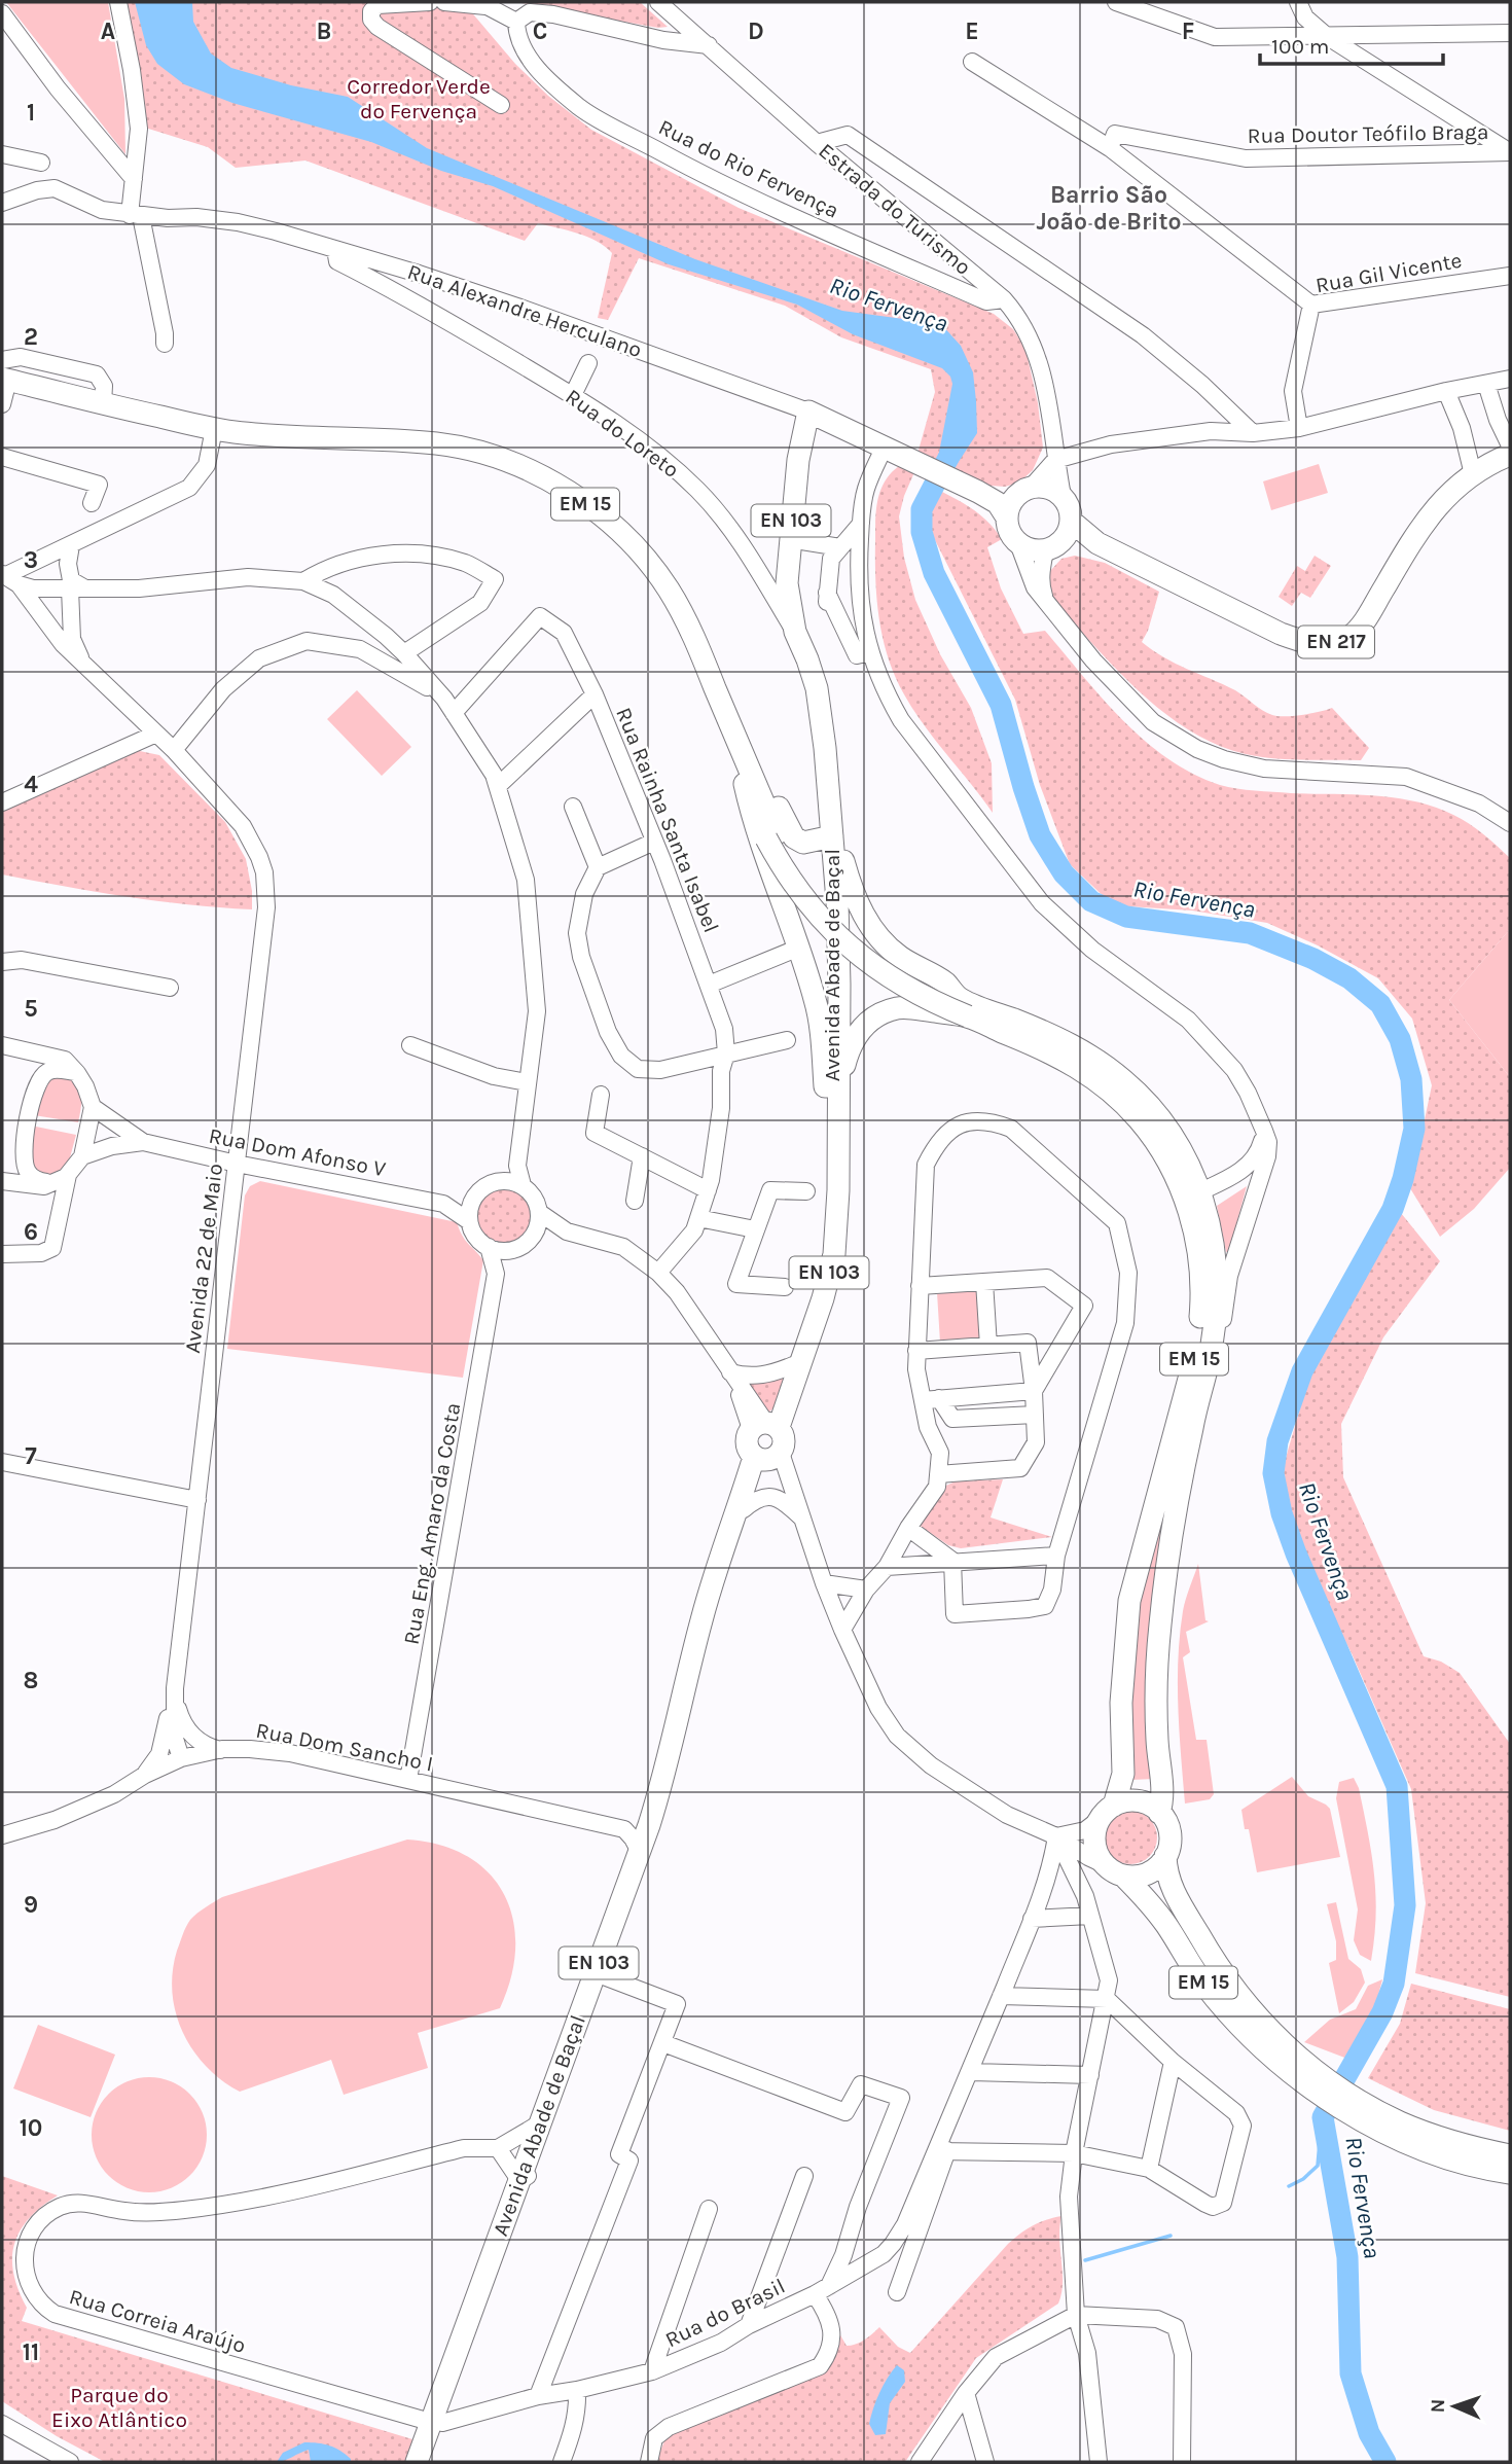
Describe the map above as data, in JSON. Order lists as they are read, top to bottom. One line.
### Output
{"streets":{"main road":["Rua Alexandre Herculano","Rua do Loreto","EM 15","EN 103","EN 217","Avenida Abade de Baçal"],"street":["Rua Doutor Teófilo Braga","Rua do Rio Fervença","Estrada do Turismo","Rua Gil Vicente","Rua Rainha Santa Isabel","Rua Dom Afonso V","Avenida 22 de Maio","Rua Eng. Amaro da Costa","Rua Dom Sancho I","Rua do Brasil","Rua Correia Araújo"]},"crossings":[["Rua do Rio Fervença","Estrada do Turismo"],["Estrada do Turismo","Rua Alexandre Herculano"],["Estrada do Turismo","EN 217"],["Rua Alexandre Herculano","Rua do Loreto"],["Rua Alexandre Herculano","EN 103"],["Rua Alexandre Herculano","EN 217"],["Rua do Loreto","EN 103"],["Rua do Loreto","Avenida Abade de Baçal"],["Avenida Abade de Baçal","Rua do Brasil"],["Avenida Abade de Baçal","Rua Correia Araújo"],["Rua Dom Afonso V","Avenida 22 de Maio"],["Rua Dom Afonso V","Rua Eng. Amaro da Costa"],["Avenida 22 de Maio","Rua Dom Sancho I"],["Rua Eng. Amaro da Costa","Rua Dom Sancho I"],["Rua do Brasil","Rua Correia Araújo"]],"districts":["Barrio São João de Brito"],"water":["Rio Fervença"],"parks":["Corredor Verde do Fervença","Parque do Eixo Atlântico"],"scale_bar":"100 m","north":"left","grid":{"columns":["A","B","C","D","E","F"],"rows":["1","2","3","4","5","6","7","8","9","10","11"]}}
